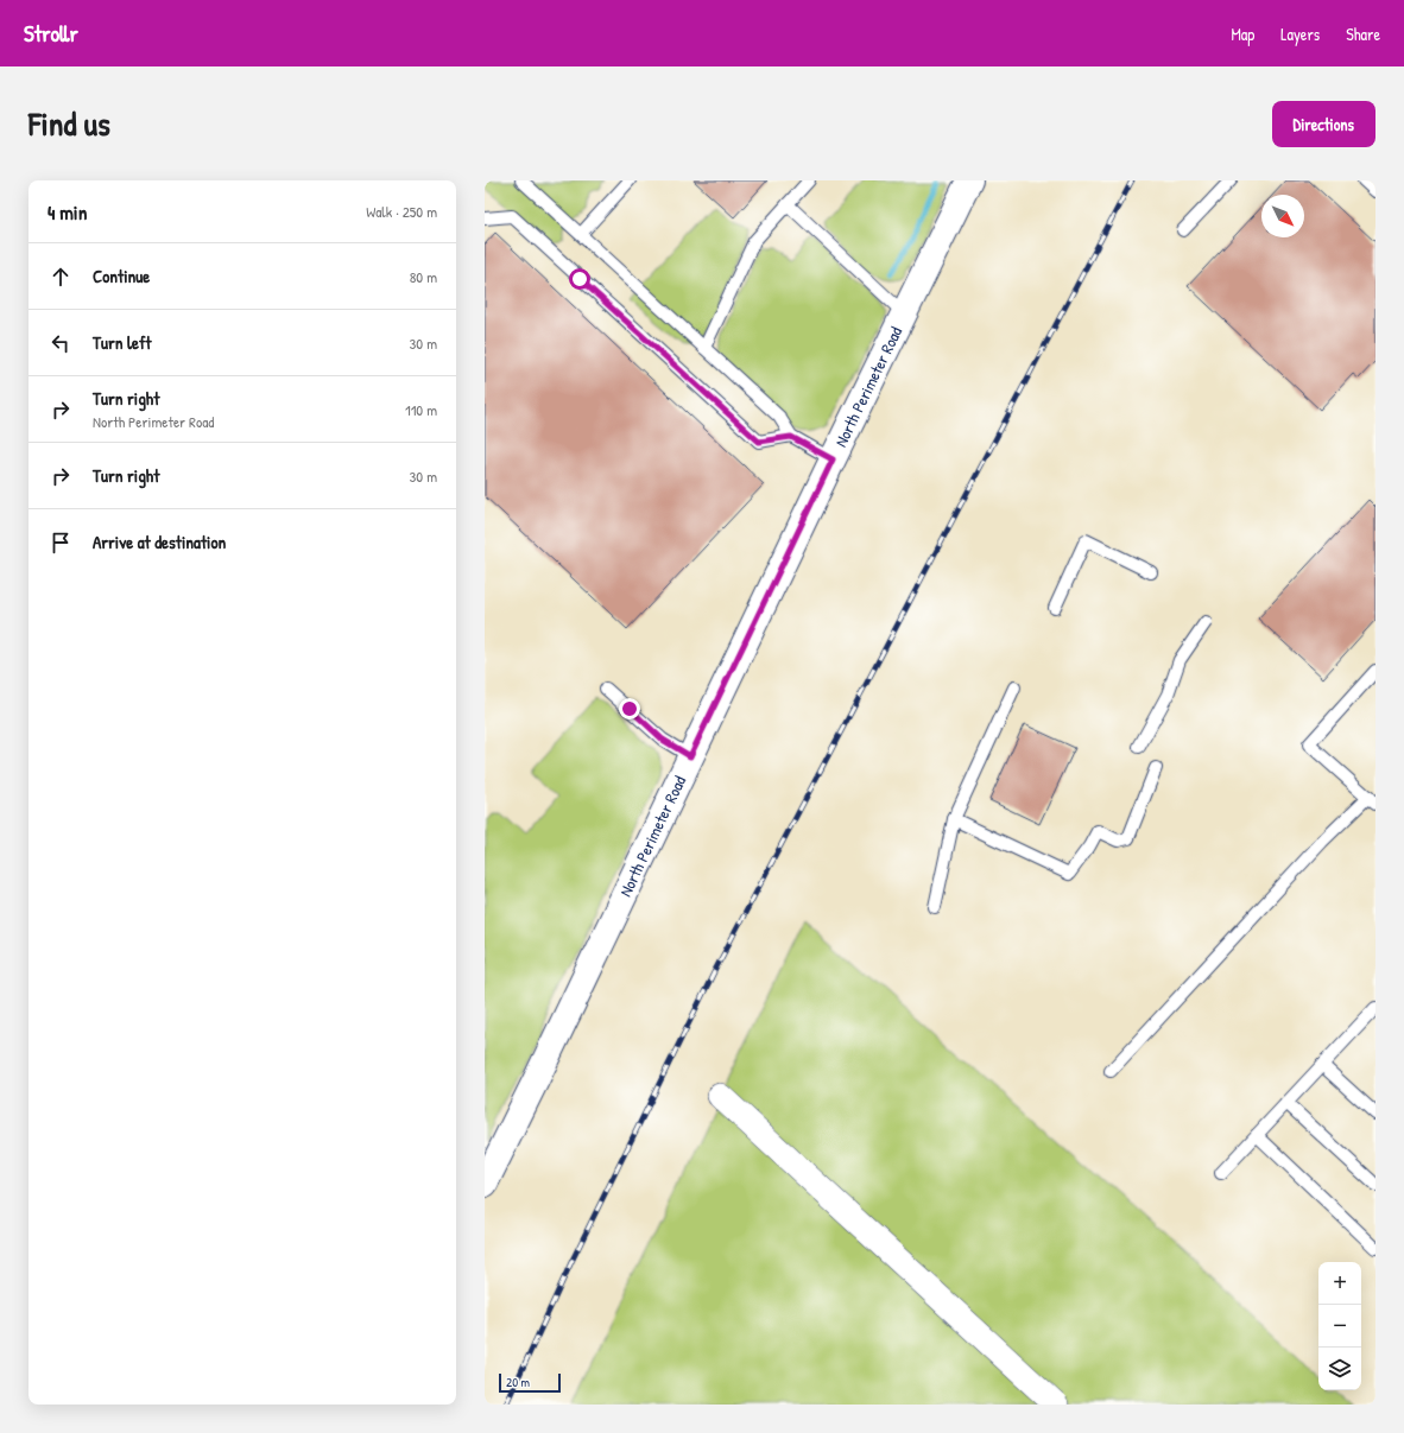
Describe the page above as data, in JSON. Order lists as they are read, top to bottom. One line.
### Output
{"streets":{"street":["North Perimeter Road"]},"scale_bar":"20 m","north":"bottom right","page":{"header":"Strollr","nav":["Map","Layers","Share"],"title":"Find us","buttons":"Directions","heading":["4 min","Walk · 250 m"],"list":[["Continue","80 m"],["Turn left","30 m"],["Turn right","North Perimeter Road","110 m"],["Turn right","30 m"],"Arrive at destination"],"map_buttons":["+","−"],"scale":"20 m"}}
